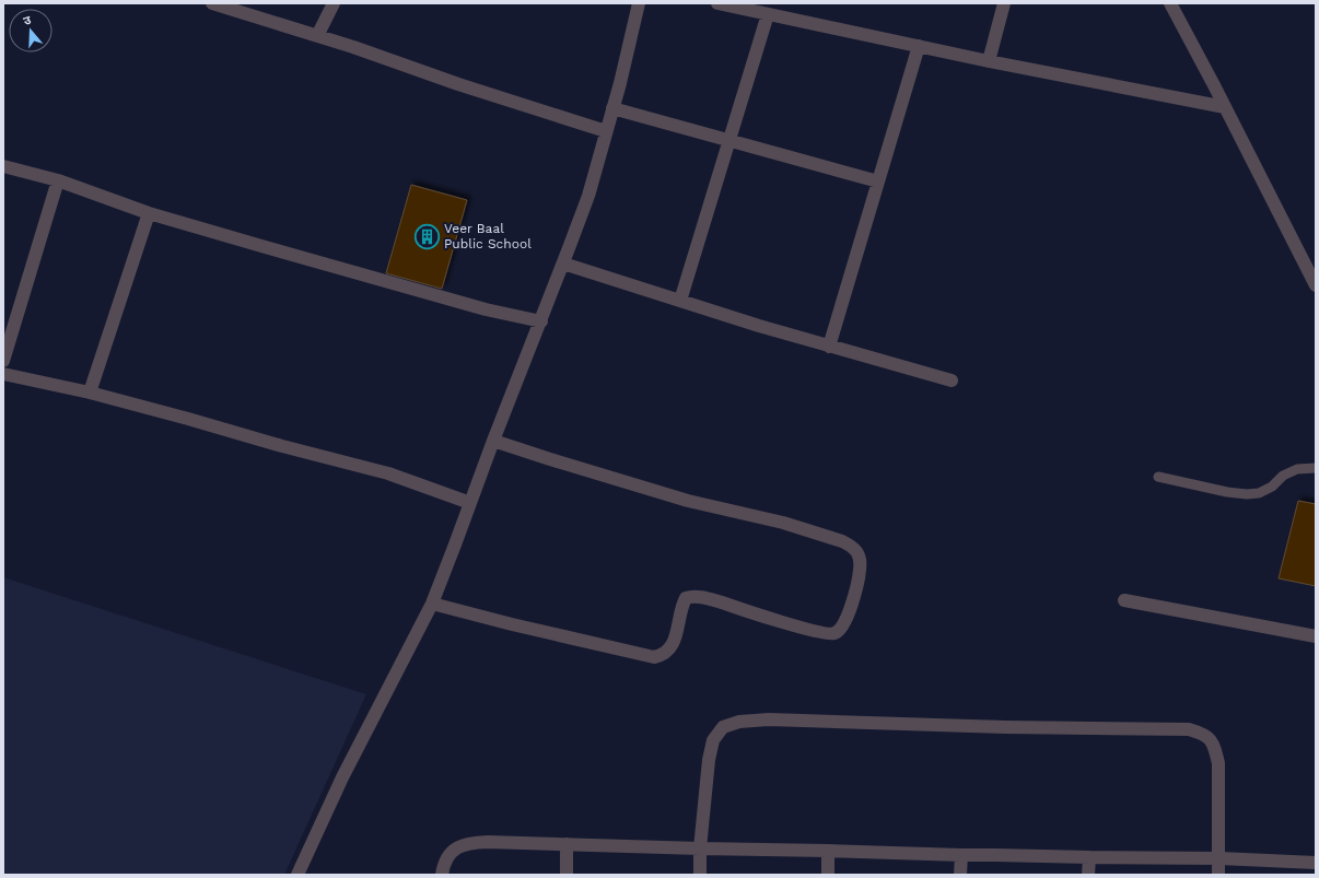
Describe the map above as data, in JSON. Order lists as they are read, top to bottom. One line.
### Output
{"places":{"building":["Veer Baal Public School"]},"north":"top"}
